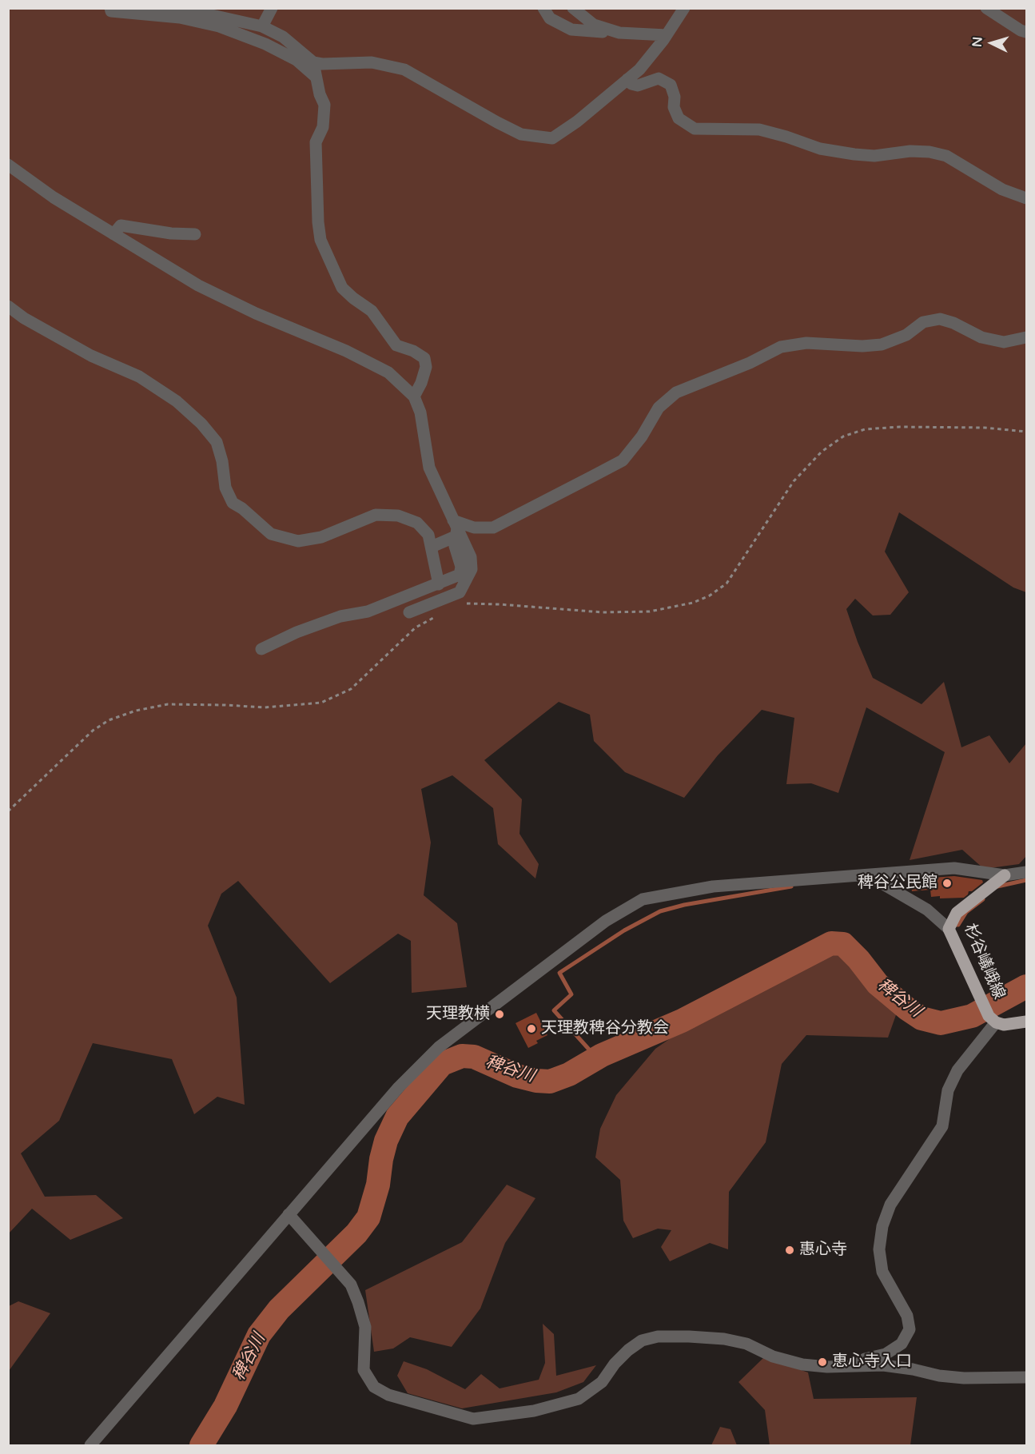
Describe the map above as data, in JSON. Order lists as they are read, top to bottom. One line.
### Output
{"streets":{"main road":["杉谷嶬峨線"]},"water":["稗谷川"],"places":["稗谷公民館","天理教横","天理教稗谷分教会","惠心寺","恵心寺入口"],"north":"left"}
